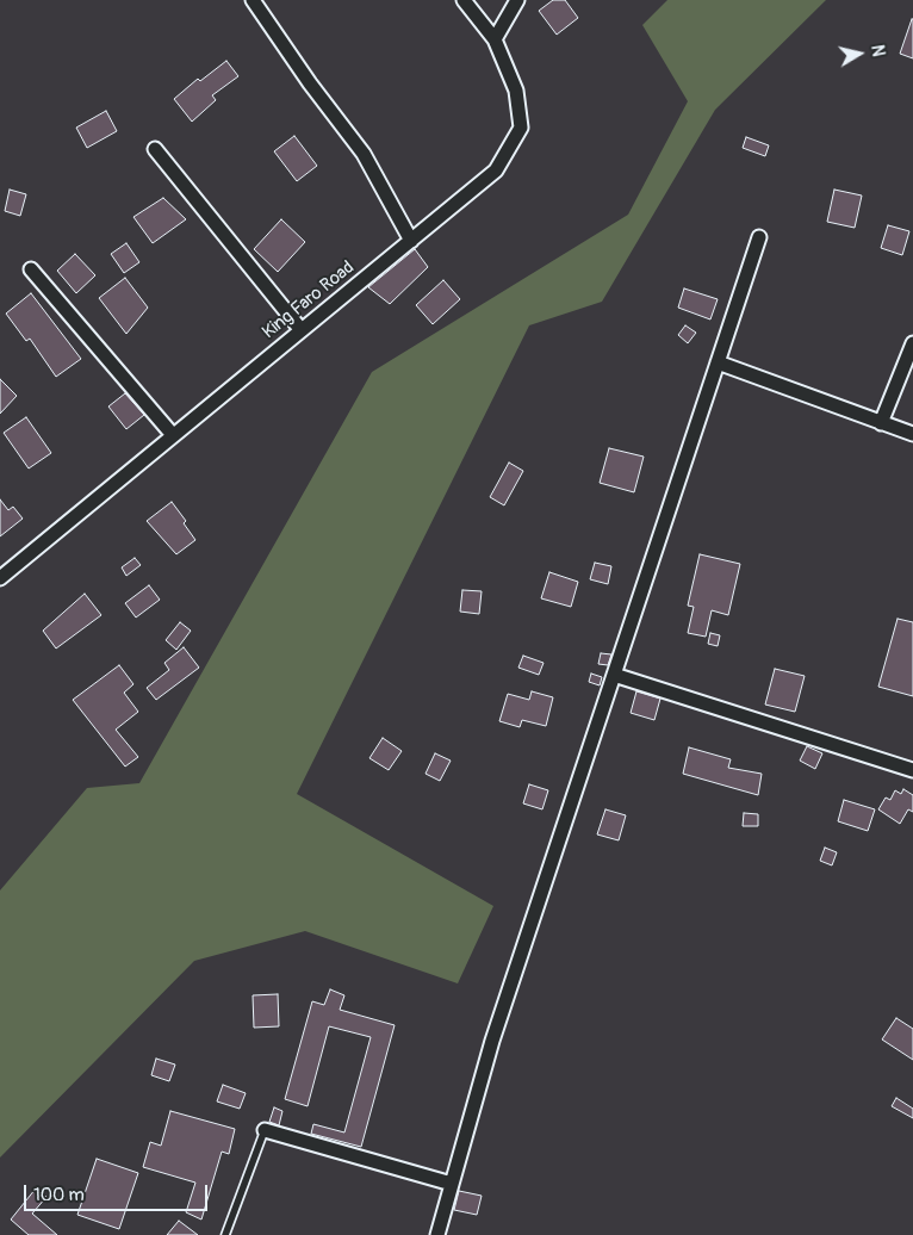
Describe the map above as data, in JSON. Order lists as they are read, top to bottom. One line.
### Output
{"streets":{"street":["King Faro Road"]},"scale_bar":"100 m","north":"right"}
